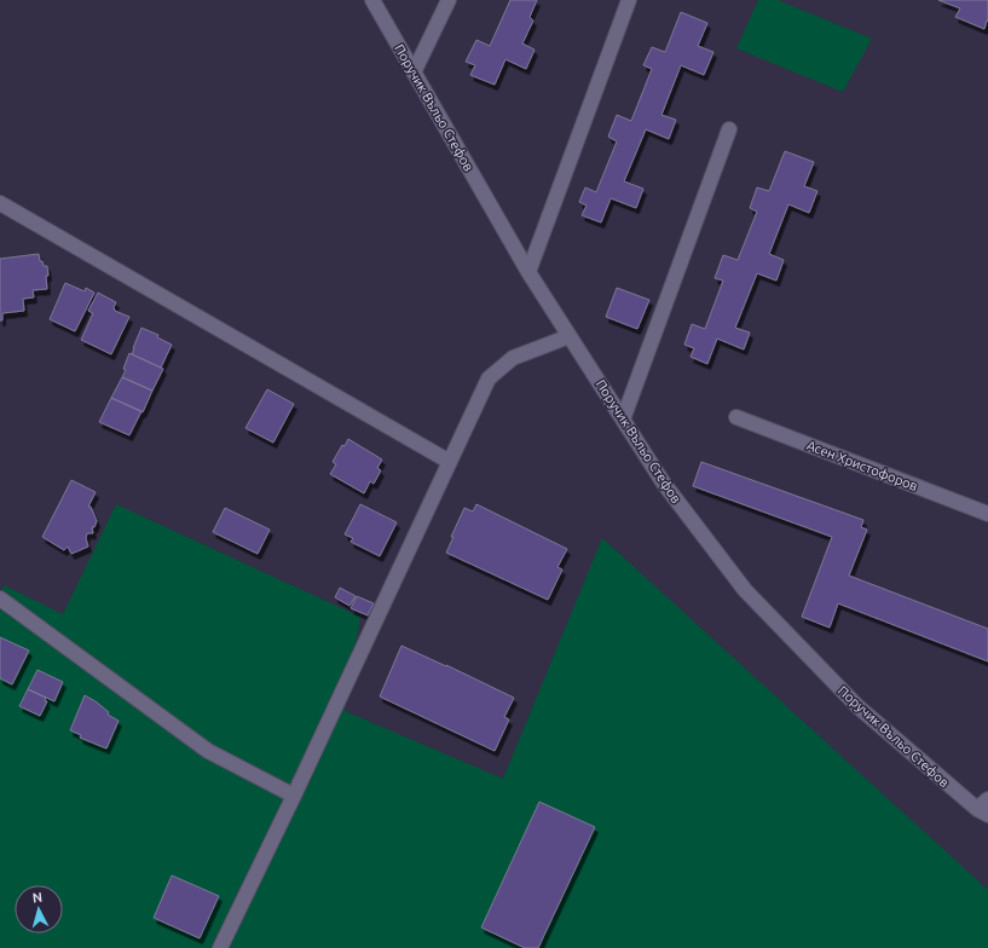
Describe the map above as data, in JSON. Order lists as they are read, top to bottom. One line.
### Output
{"streets":{"street":["Поручик Въльо Стефов","Асен Христофоров"]},"north":"top"}
